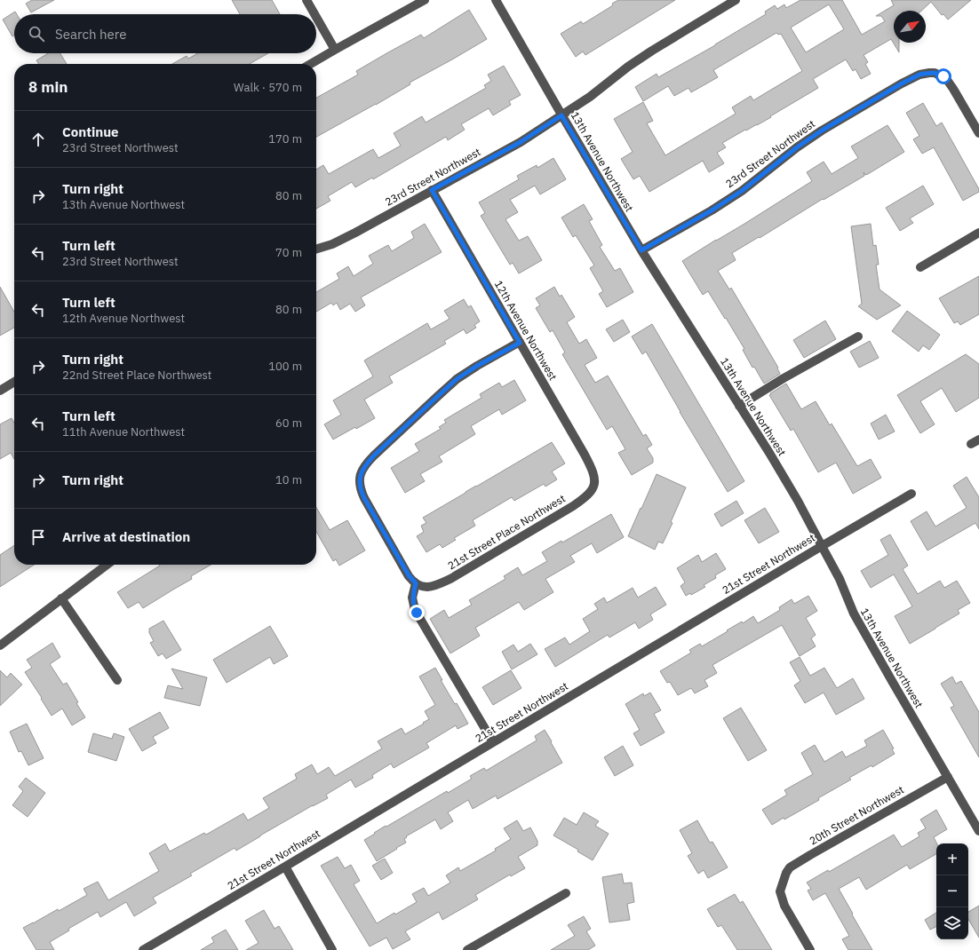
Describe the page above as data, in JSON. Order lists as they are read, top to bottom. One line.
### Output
{"streets":{"street":["23rd Street Northwest","13th Avenue Northwest","12th Avenue Northwest","21st Street Place Northwest","21st Street Northwest","20th Street Northwest"]},"crossings":[["23rd Street Northwest","13th Avenue Northwest"],["23rd Street Northwest","12th Avenue Northwest"],["13th Avenue Northwest","21st Street Northwest"],["13th Avenue Northwest","20th Street Northwest"],["12th Avenue Northwest","21st Street Place Northwest"]],"north":"top right","page":{"search":"Search here","heading":["8 min","Walk · 570 m"],"list":[["Continue","23rd Street Northwest","170 m"],["Turn right","13th Avenue Northwest","80 m"],["Turn left","23rd Street Northwest","70 m"],["Turn left","12th Avenue Northwest","80 m"],["Turn right","22nd Street Place Northwest","100 m"],["Turn left","11th Avenue Northwest","60 m"],["Turn right","10 m"],"Arrive at destination"],"map_buttons":["+","−"]}}
